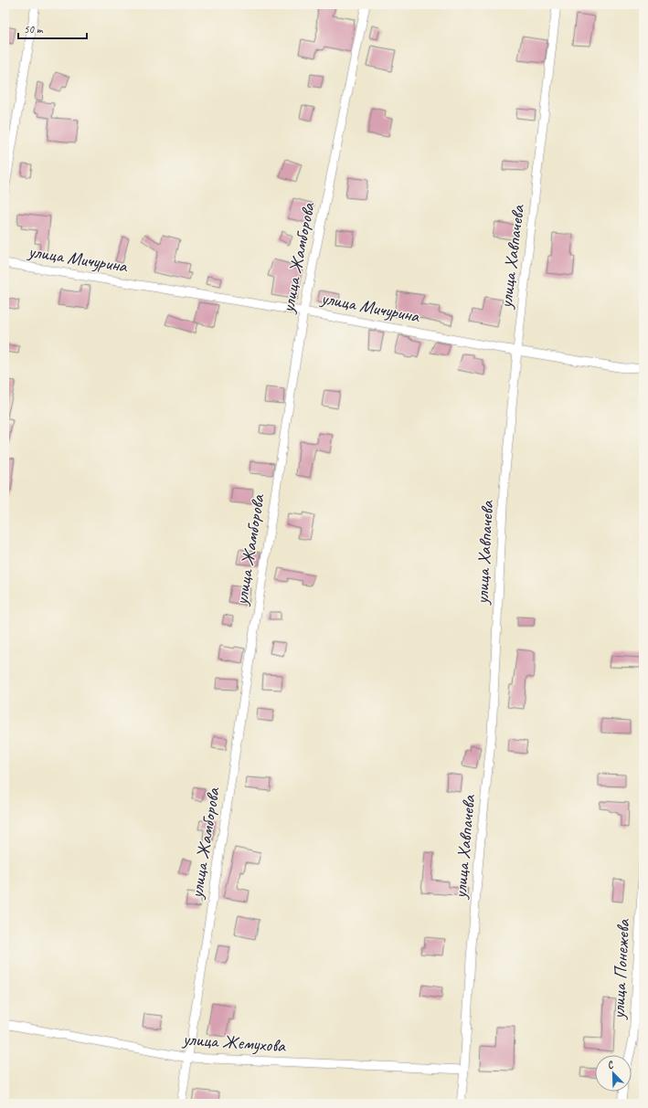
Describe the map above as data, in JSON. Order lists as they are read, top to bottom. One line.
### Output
{"streets":{"street":["улица Хавпачева","улица Жамборова","улица Мичурина","улица Понежева","улица Жемухова"]},"crossings":[["улица Хавпачева","улица Мичурина"],["улица Хавпачева","улица Жемухова"],["улица Жамборова","улица Мичурина"],["улица Жамборова","улица Жемухова"]],"scale_bar":"50 m","north":"top left"}
